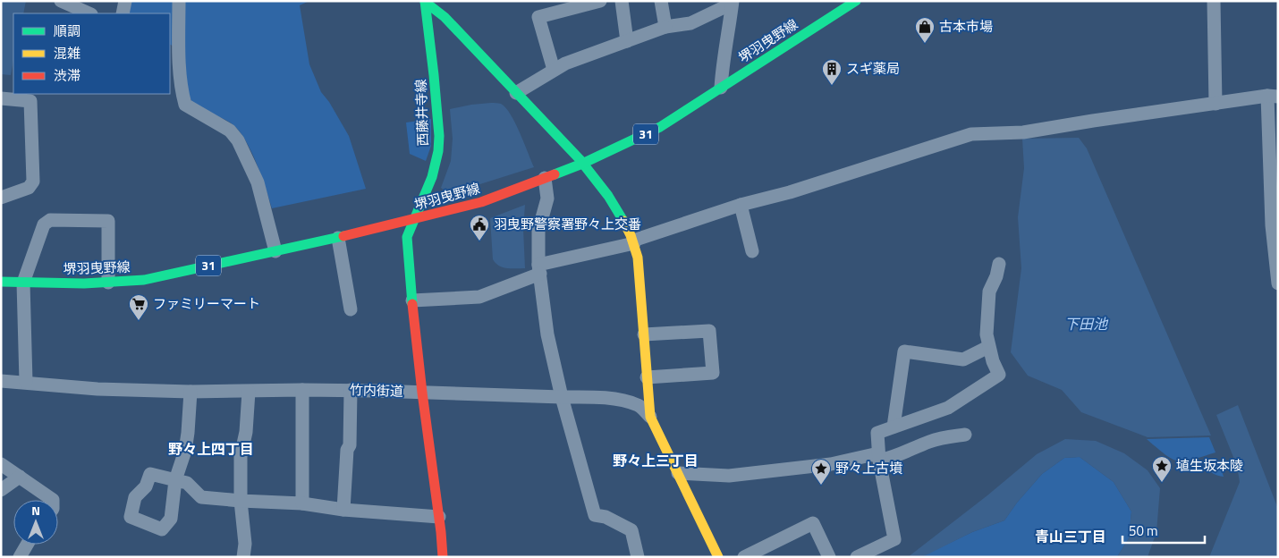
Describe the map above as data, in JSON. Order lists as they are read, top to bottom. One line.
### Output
{"streets":{"main road":["堺羽曳野線","西藤井寺線","31"],"street":["竹内街道"]},"crossings":[["堺羽曳野線","西藤井寺線"],["西藤井寺線","竹内街道"]],"districts":["野々上四丁目","野々上三丁目","青山三丁目"],"water":["下田池"],"places":{"shop":["古本市場"],"building":["スギ薬局"],"public building":["羽曳野警察署野々上交番"],"supermarket":["ファミリーマート"],"place":["埴生坂本陵","野々上古墳"]},"legend":["順調","混雑","渋滞"],"scale_bar":"50 m","north":"top"}
